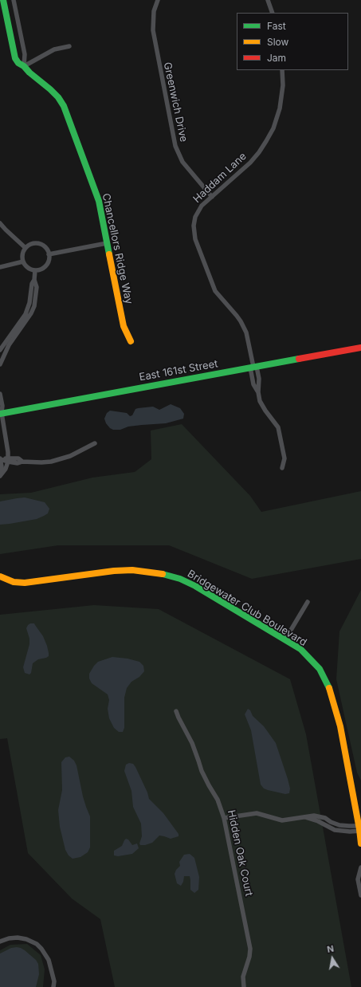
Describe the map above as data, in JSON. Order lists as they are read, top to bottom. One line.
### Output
{"streets":{"street":["Greenwich Drive","Haddam Lane","Chancellors Ridge Way","East 161st Street","Bridgewater Club Boulevard","Hidden Oak Court"]},"crossings":[["Greenwich Drive","Haddam Lane"],["Haddam Lane","East 161st Street"]],"legend":["Fast","Slow","Jam"],"north":"top"}
